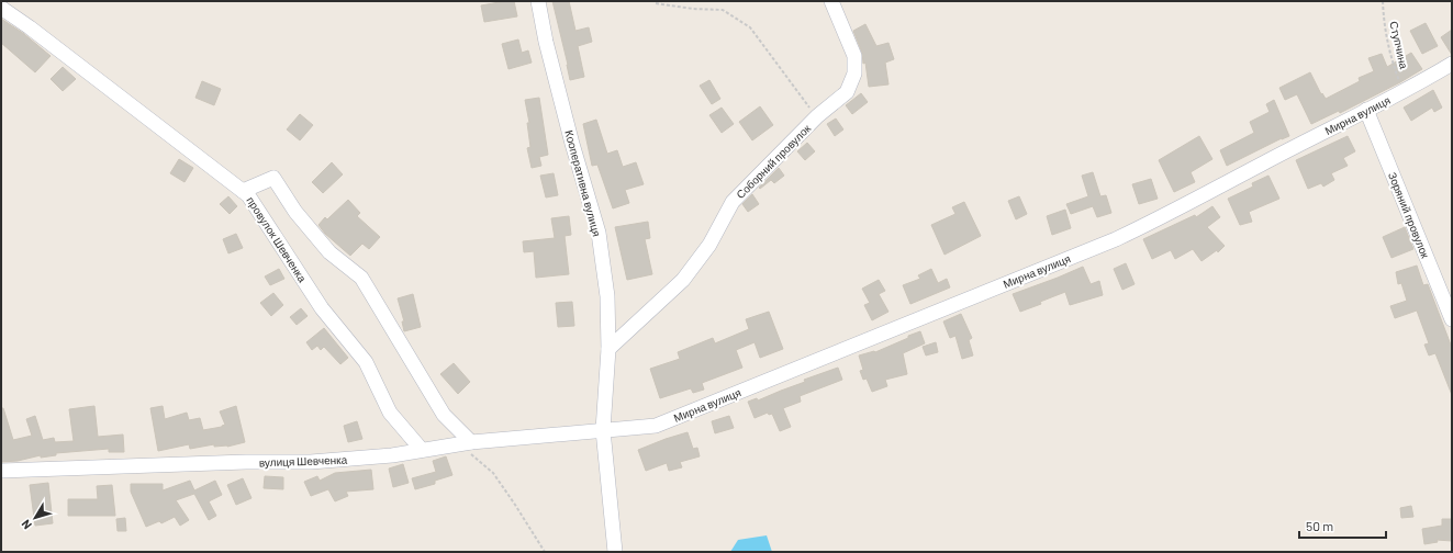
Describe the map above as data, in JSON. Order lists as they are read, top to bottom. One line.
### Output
{"streets":{"street":["Мирна вулиця","Соборний провулок","Кооперативна вулиця","Зоряний провулок","провулок Шевченка","вулиця Шевченка"],"path":["Ступчина"]},"crossings":[["Ступчина","Мирна вулиця"],["Мирна вулиця","Кооперативна вулиця"],["Мирна вулиця","Зоряний провулок"],["Мирна вулиця","вулиця Шевченка"],["Соборний провулок","Кооперативна вулиця"],["Кооперативна вулиця","вулиця Шевченка"],["провулок Шевченка","вулиця Шевченка"]],"scale_bar":"50 m","north":"bottom left"}
